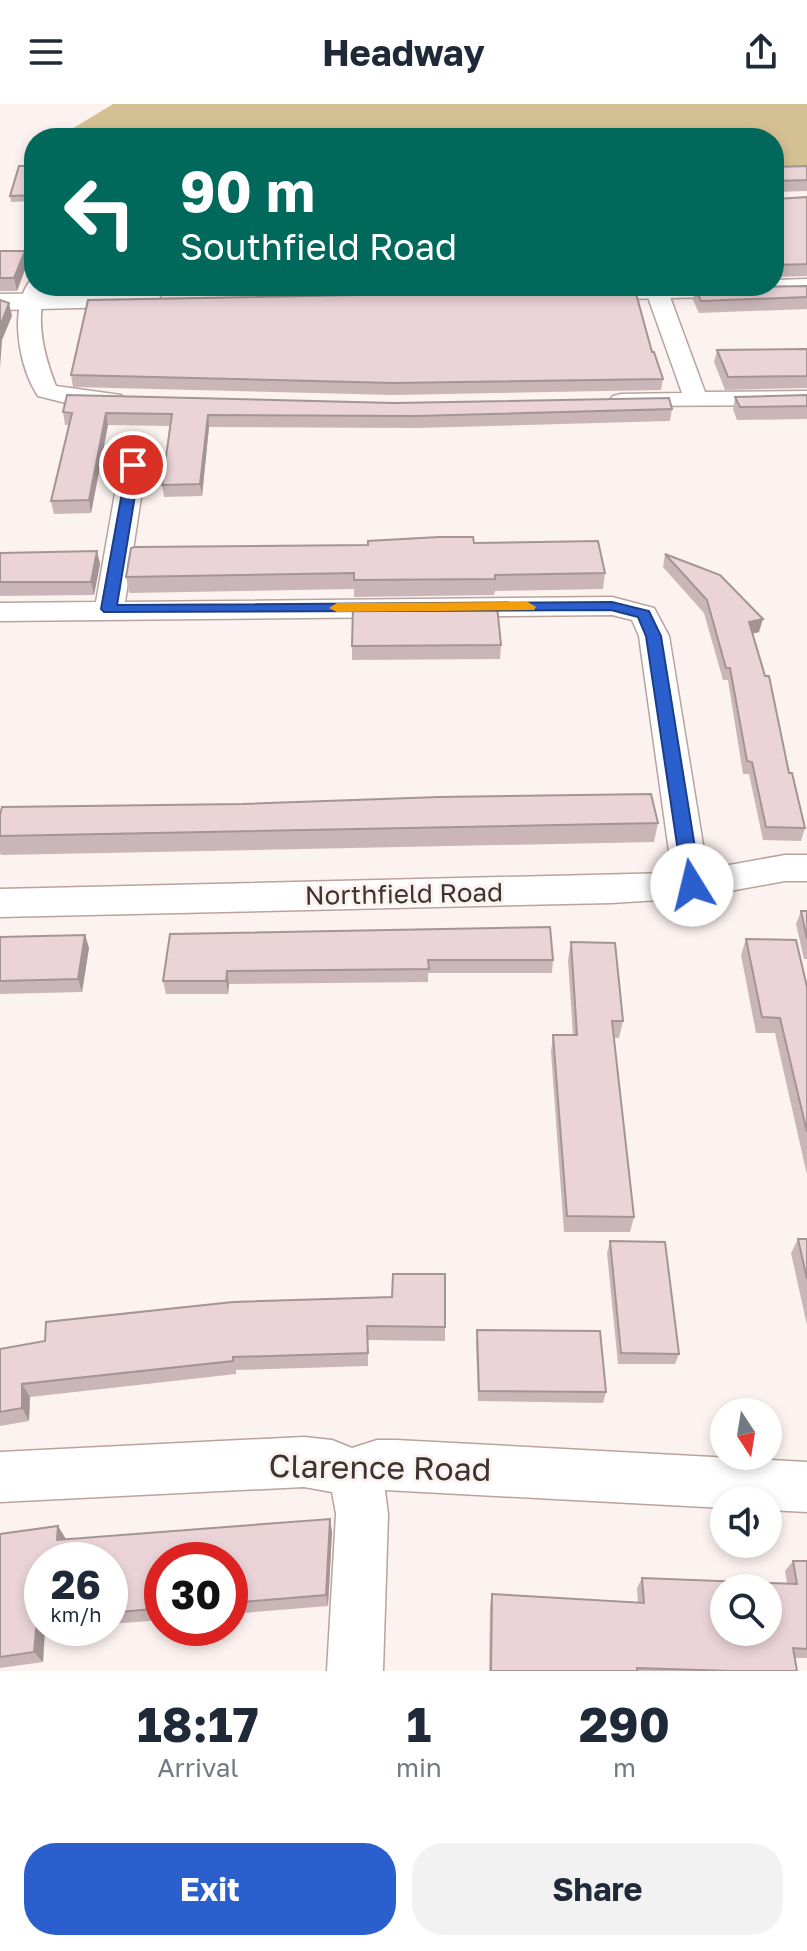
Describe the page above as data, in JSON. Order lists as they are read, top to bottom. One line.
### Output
{"streets":{"street":["Northfield Road","Clarence Road"]},"north":"bottom","page":{"header":"Headway","turn":["90 m","Southfield Road"],"speed":"26 km/h","limit":"30","eta":["18:17","Arrival","1","min","290","m"],"buttons":["Exit","Share"]}}
